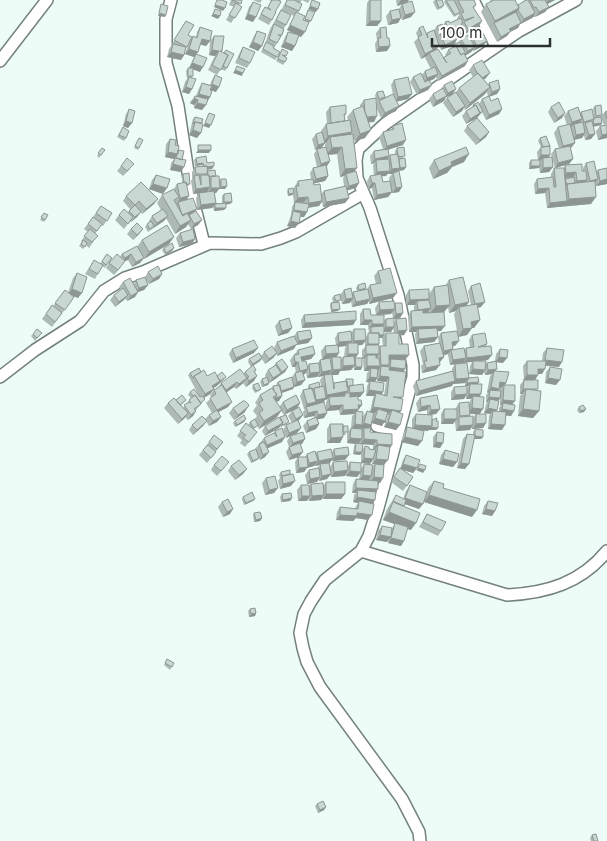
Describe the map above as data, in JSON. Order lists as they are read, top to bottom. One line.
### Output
{"scale_bar":"100 m"}
